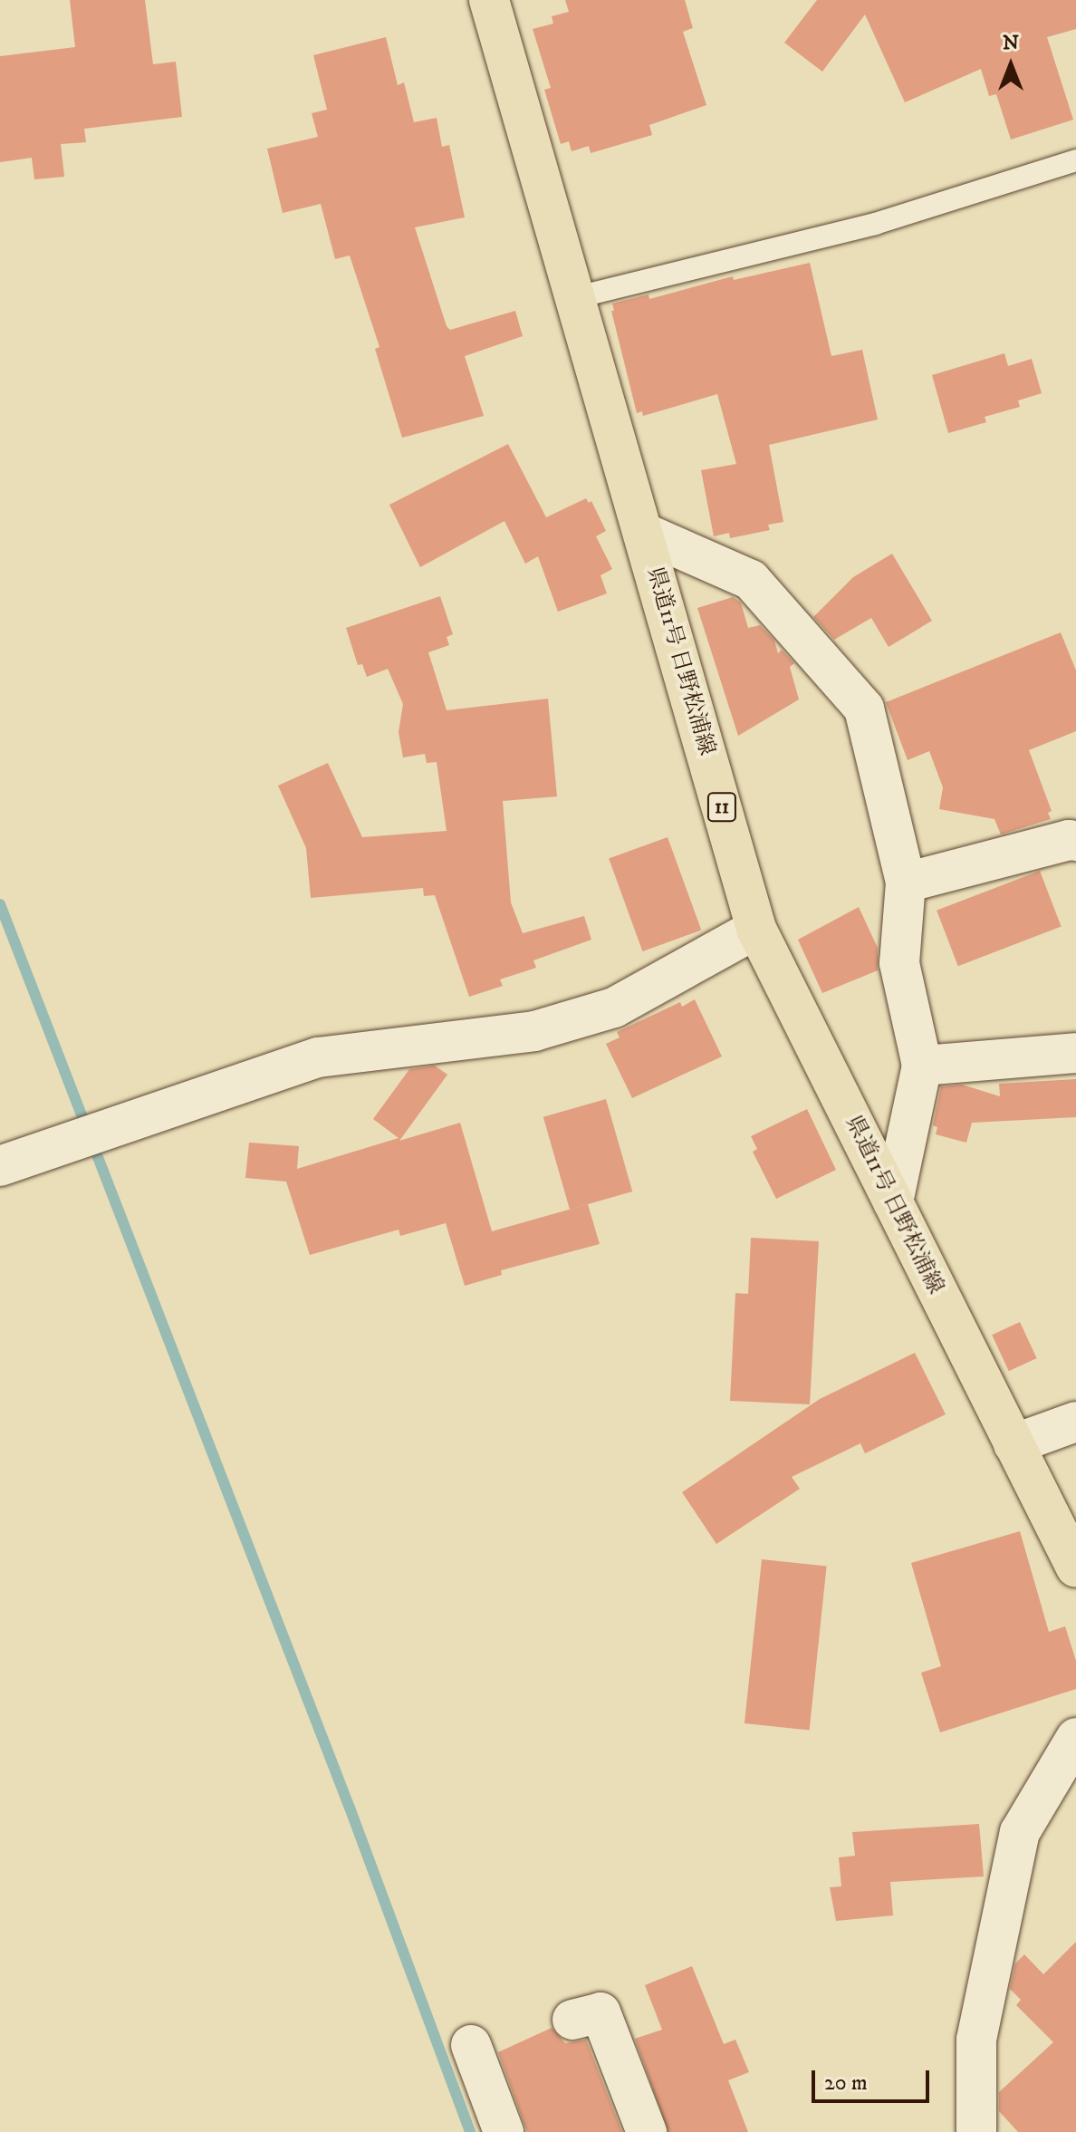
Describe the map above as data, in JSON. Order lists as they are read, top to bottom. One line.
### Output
{"streets":{"main road":["県道11号 日野松浦線","11"]},"scale_bar":"20 m","north":"top"}
